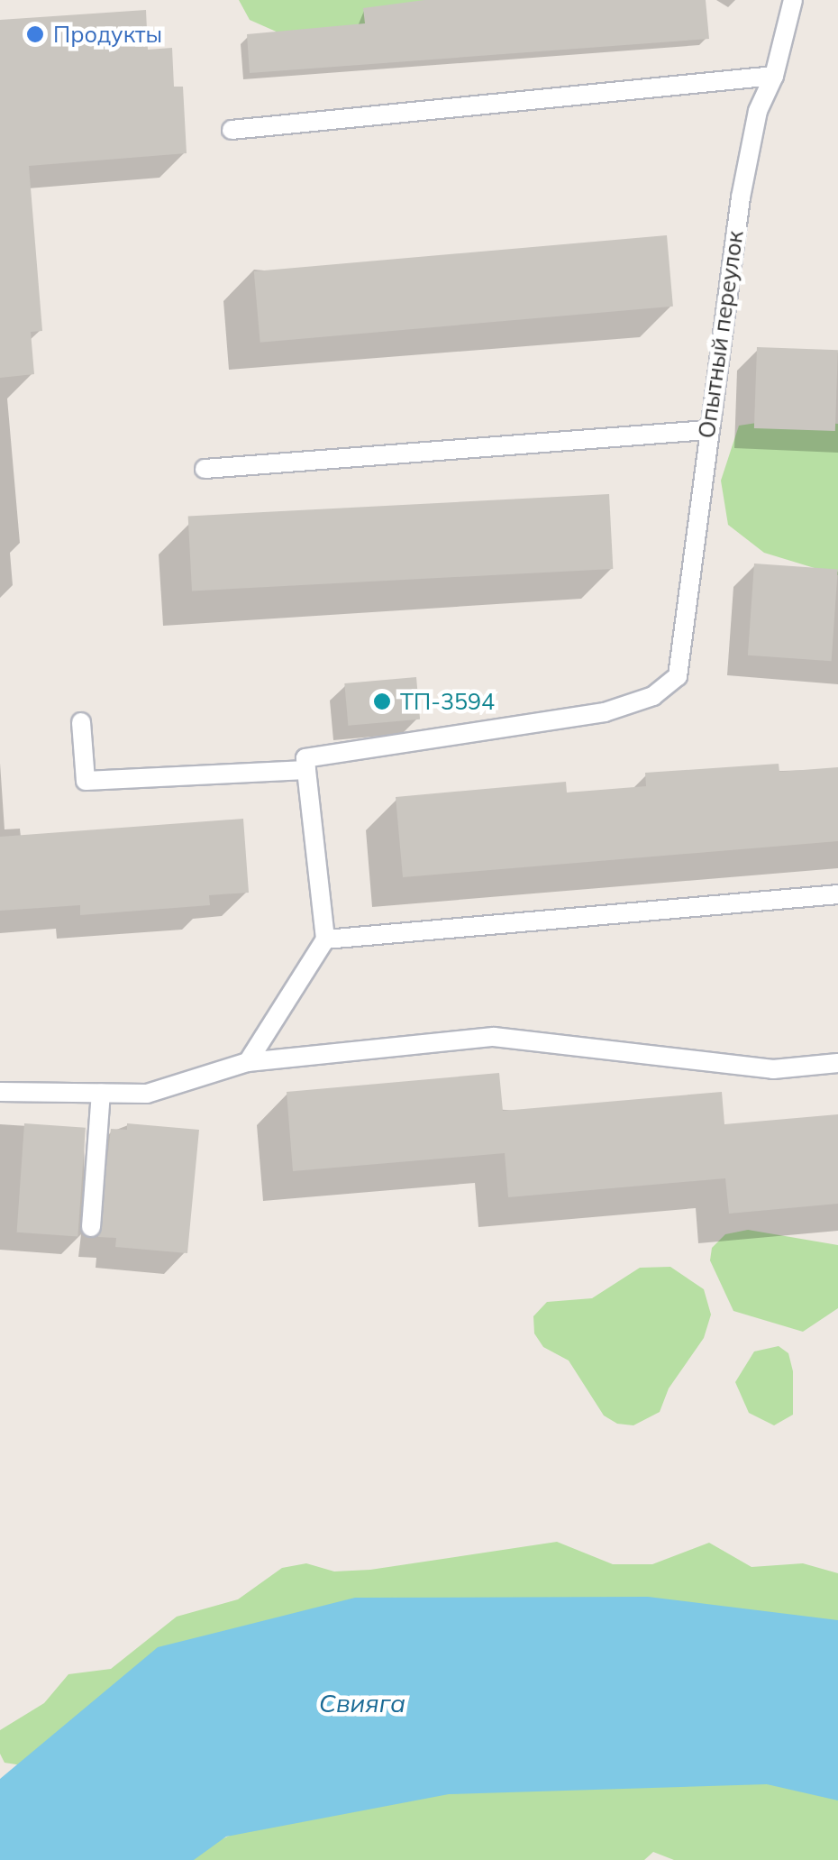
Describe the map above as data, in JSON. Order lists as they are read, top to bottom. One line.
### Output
{"streets":{"lane":["Опытный переулок"]},"water":["Свияга"],"places":["Продукты","ТП-3594"]}
